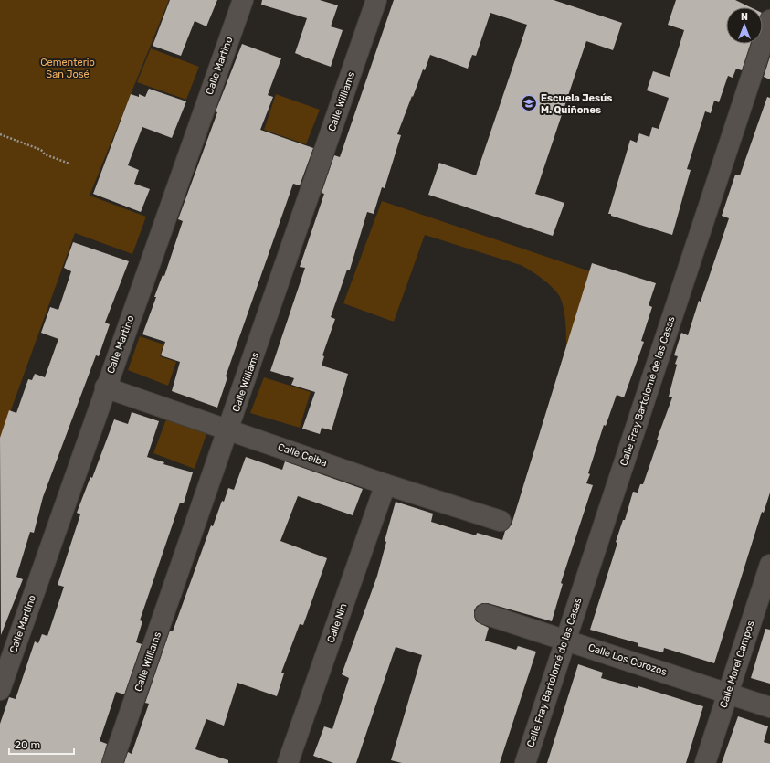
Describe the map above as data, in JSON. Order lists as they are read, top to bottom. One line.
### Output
{"streets":{"street":["Calle Martino","Calle Williams","Calle Fray Bartolomé de las Casas","Calle Ceiba","Calle Nin","Calle Los Corozos","Calle Morel Campos"]},"crossings":[["Calle Martino","Calle Ceiba"],["Calle Williams","Calle Ceiba"],["Calle Fray Bartolomé de las Casas","Calle Los Corozos"],["Calle Ceiba","Calle Nin"],["Calle Los Corozos","Calle Morel Campos"]],"parks":["Cementerio San José"],"places":{"school or university":["Escuela Jesús M. Quiñones"]},"scale_bar":"20 m","north":"top"}
